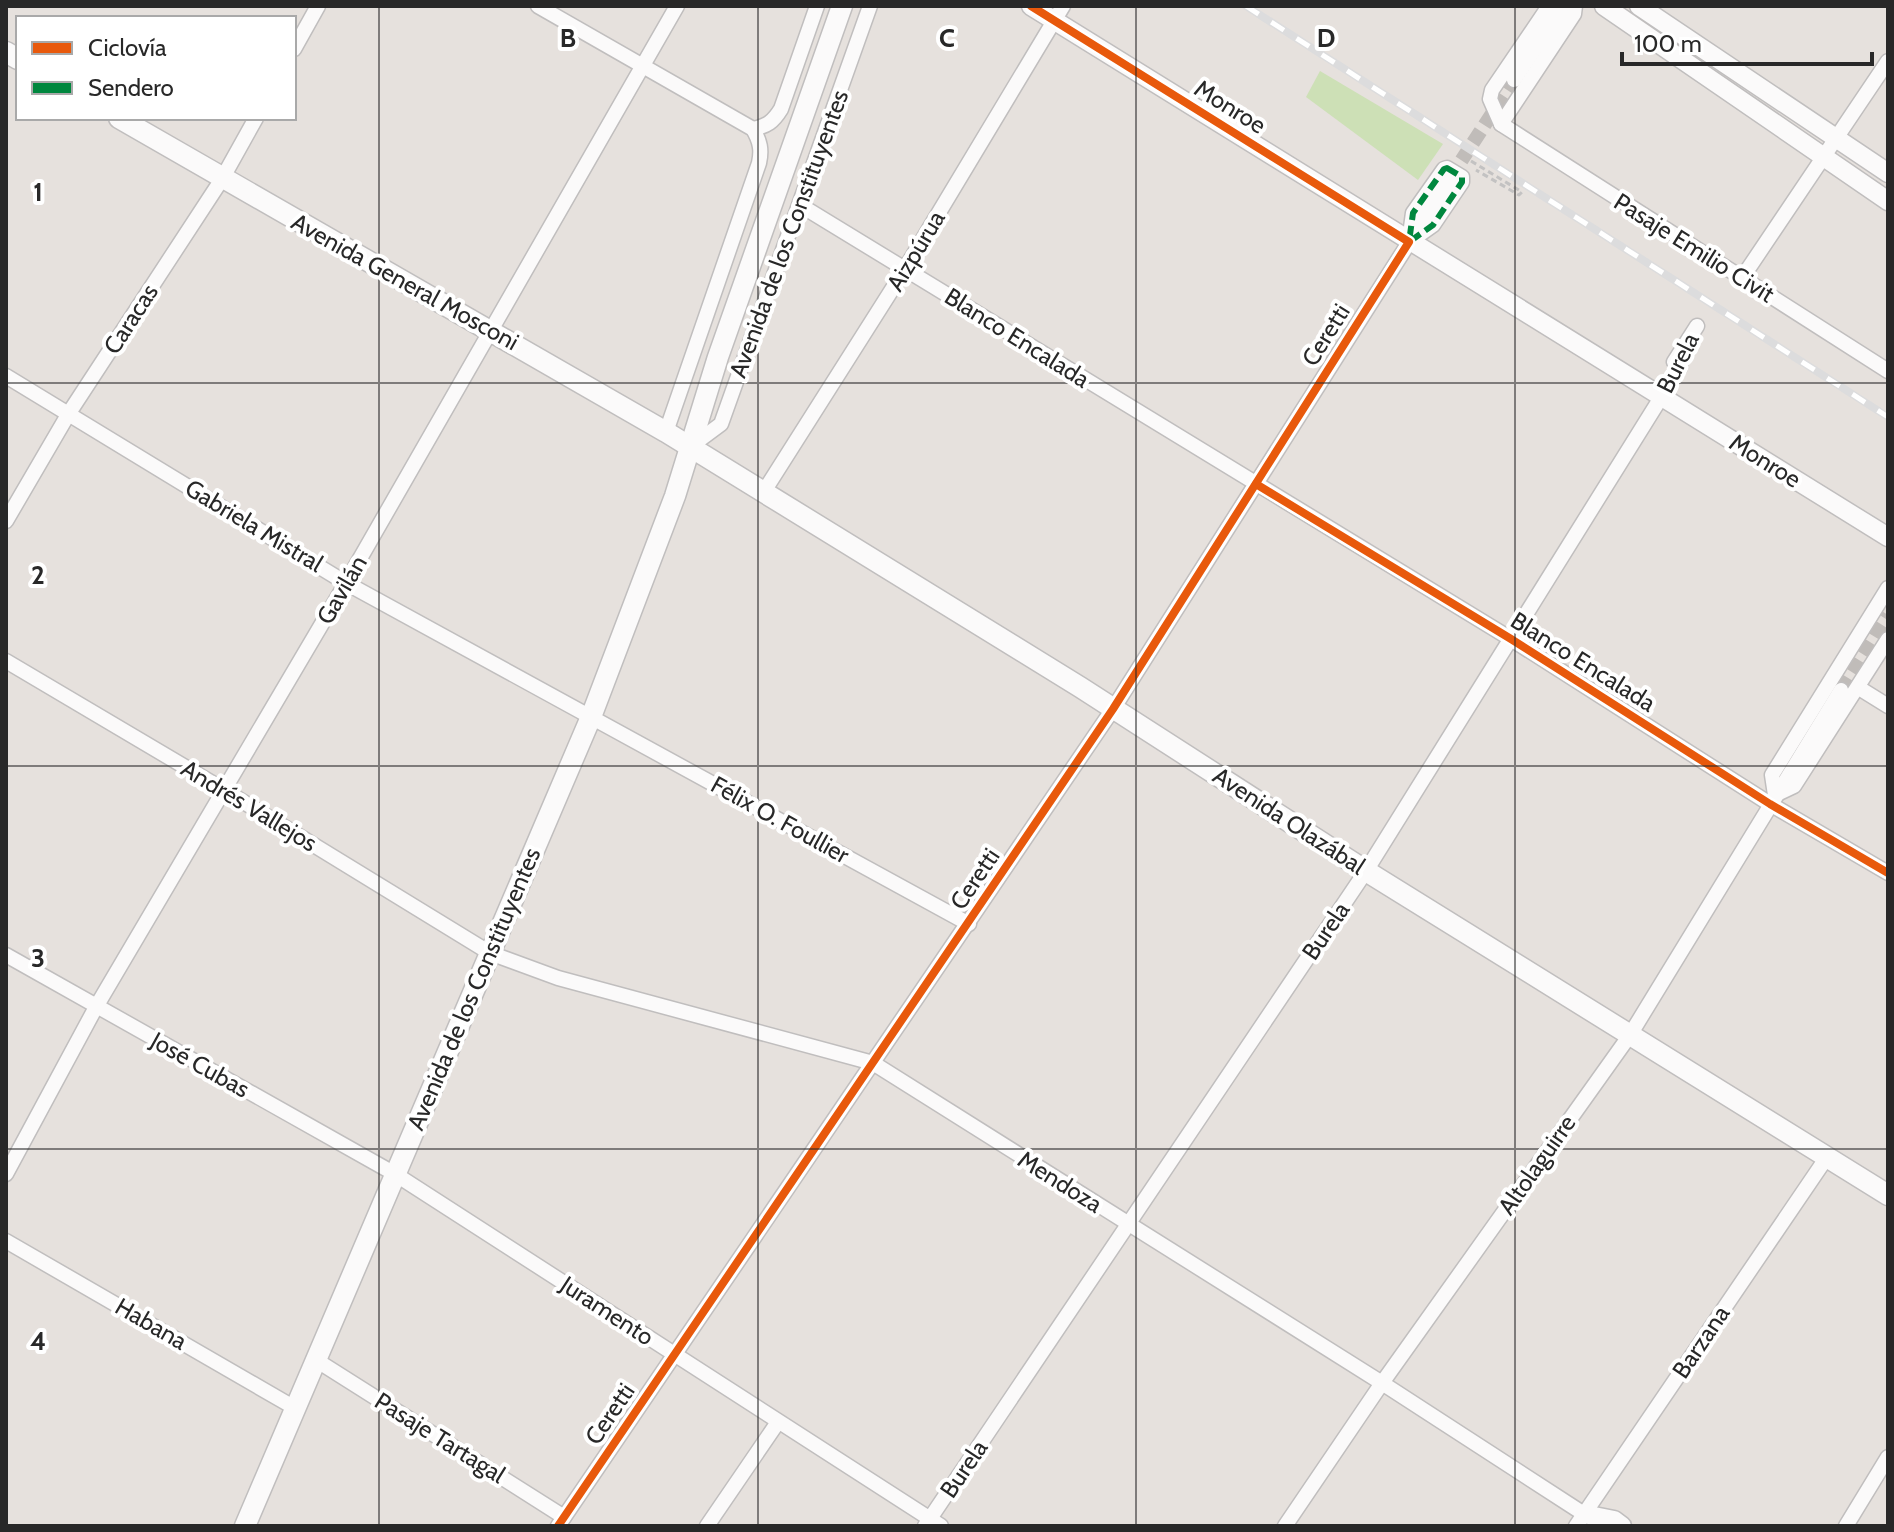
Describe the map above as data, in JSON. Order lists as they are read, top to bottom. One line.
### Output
{"streets":{"main road":["Avenida de los Constituyentes","Avenida General Mosconi","Avenida Olazábal"],"street":["Monroe","Pasaje Emilio Civit","Aizpúrua","Caracas","Ceretti","Blanco Encalada","Burela","Gabriela Mistral","Gavilán","Andrés Vallejos","Félix O. Foullier","José Cubas","Altolaguirre","Mendoza","Juramento","Habana","Barzana","Pasaje Tartagal"]},"crossings":[["Monroe","Aizpúrua"],["Monroe","Ceretti"],["Monroe","Burela"],["Avenida de los Constituyentes","Avenida General Mosconi"],["Avenida de los Constituyentes","Blanco Encalada"],["Avenida de los Constituyentes","Gabriela Mistral"],["Avenida de los Constituyentes","Andrés Vallejos"],["Avenida de los Constituyentes","Félix O. Foullier"],["Avenida de los Constituyentes","Avenida Olazábal"],["Avenida de los Constituyentes","José Cubas"],["Avenida de los Constituyentes","Mendoza"],["Avenida de los Constituyentes","Juramento"],["Avenida de los Constituyentes","Habana"],["Avenida de los Constituyentes","Pasaje Tartagal"],["Aizpúrua","Blanco Encalada"],["Aizpúrua","Avenida Olazábal"],["Avenida General Mosconi","Caracas"],["Avenida General Mosconi","Gavilán"],["Avenida General Mosconi","Avenida Olazábal"],["Caracas","Gabriela Mistral"],["Ceretti","Blanco Encalada"],["Ceretti","Félix O. Foullier"],["Ceretti","Avenida Olazábal"],["Ceretti","Mendoza"],["Ceretti","Juramento"],["Ceretti","Pasaje Tartagal"],["Blanco Encalada","Burela"],["Blanco Encalada","Altolaguirre"],["Burela","Avenida Olazábal"],["Burela","Mendoza"],["Burela","Juramento"],["Gabriela Mistral","Gavilán"],["Gabriela Mistral","Félix O. Foullier"],["Gavilán","Andrés Vallejos"],["Gavilán","José Cubas"],["Andrés Vallejos","Mendoza"],["Avenida Olazábal","Altolaguirre"],["Avenida Olazábal","Barzana"],["José Cubas","Juramento"],["Altolaguirre","Mendoza"],["Mendoza","Barzana"]],"legend":["Ciclovía","Sendero"],"scale_bar":"100 m","grid":{"columns":["B","C","D"],"rows":["1","2","3","4"]}}
